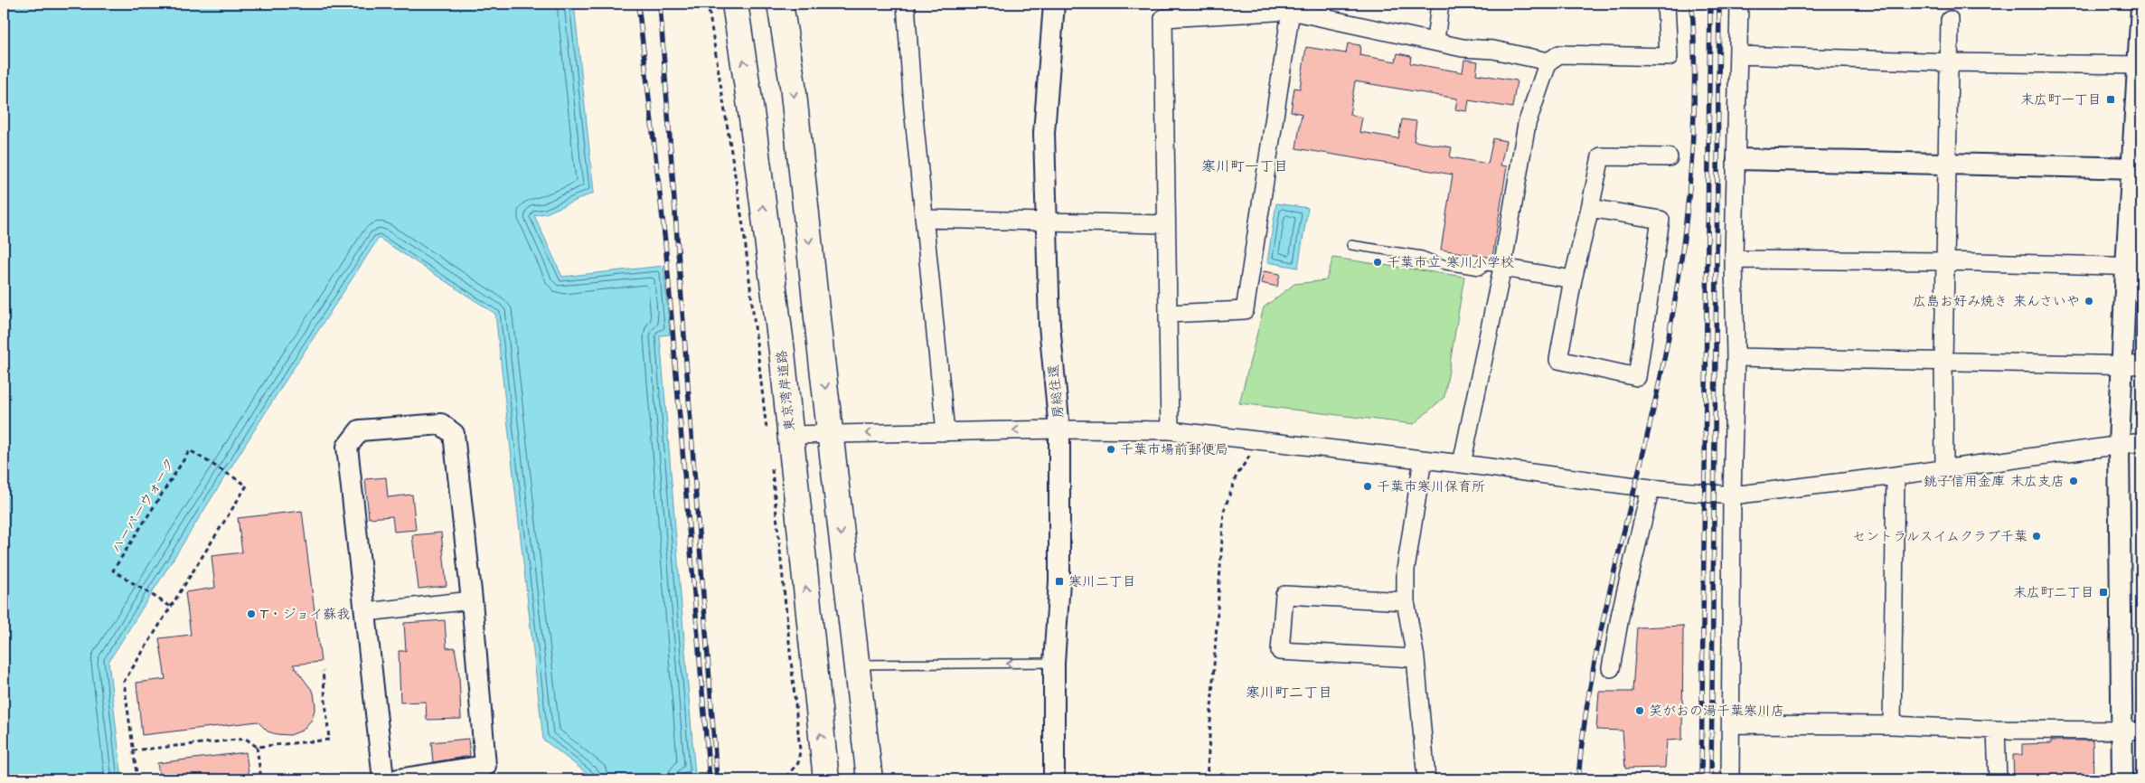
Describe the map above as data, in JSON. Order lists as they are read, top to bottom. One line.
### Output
{"streets":{"highway":["東京湾岸道路"],"street":["房総往還"],"path":["ハーバーウォーク"]},"districts":["寒川町一丁目","寒川町二丁目"],"places":{"transit":["末広町一丁目","寒川二丁目","末広町二丁目"],"other":["千葉市立 寒川小学校","広島お好み焼き 来んさいや","千葉市場前郵便局","銚子信用金庫 末広支店","千葉市寒川保育所","セントラルスイムクラブ千葉","T・ジョイ蘇我","笑がおの湯千葉寒川店"]}}
